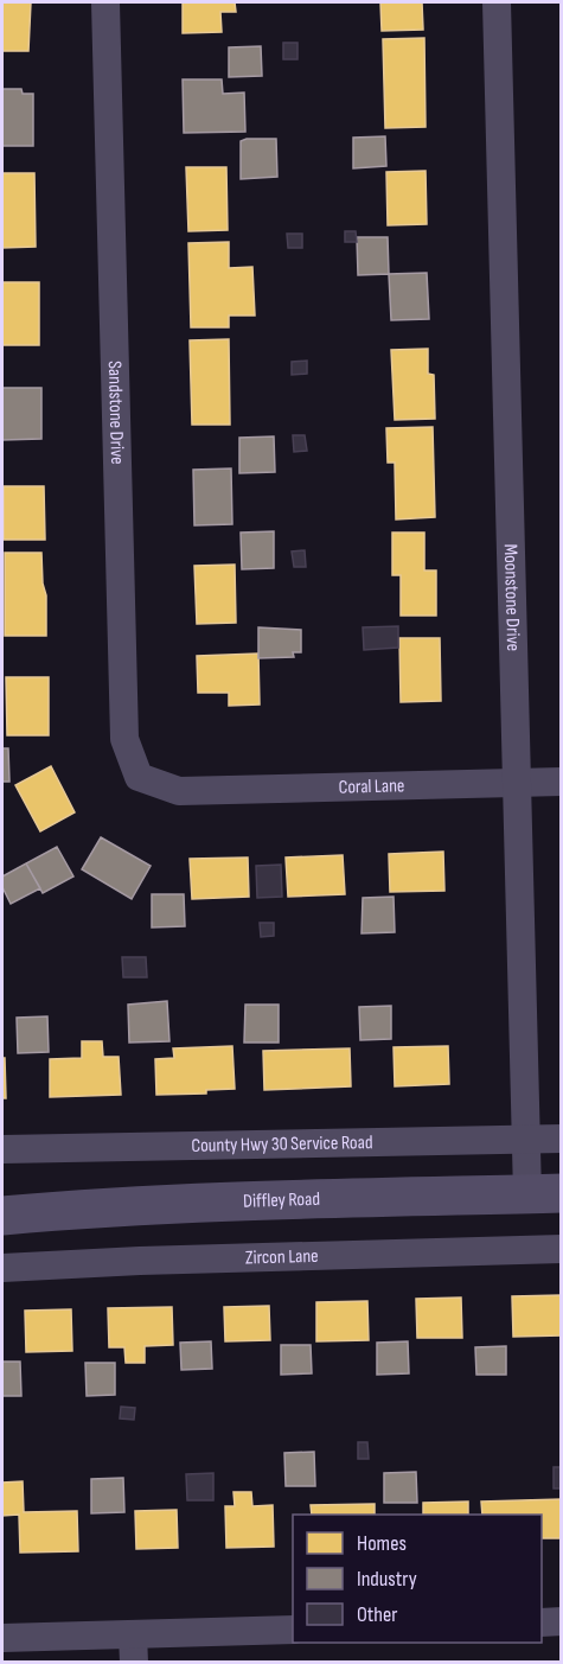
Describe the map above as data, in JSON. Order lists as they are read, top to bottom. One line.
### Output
{"streets":{"main road":["Diffley Road"],"street":["Sandstone Drive","Moonstone Drive","Coral Lane","County Hwy 30 Service Road","Zircon Lane"]},"crossings":[["Sandstone Drive","Coral Lane"],["Moonstone Drive","Coral Lane"],["Moonstone Drive","County Hwy 30 Service Road"],["Moonstone Drive","Diffley Road"]],"legend":["Homes","Industry","Other"]}
